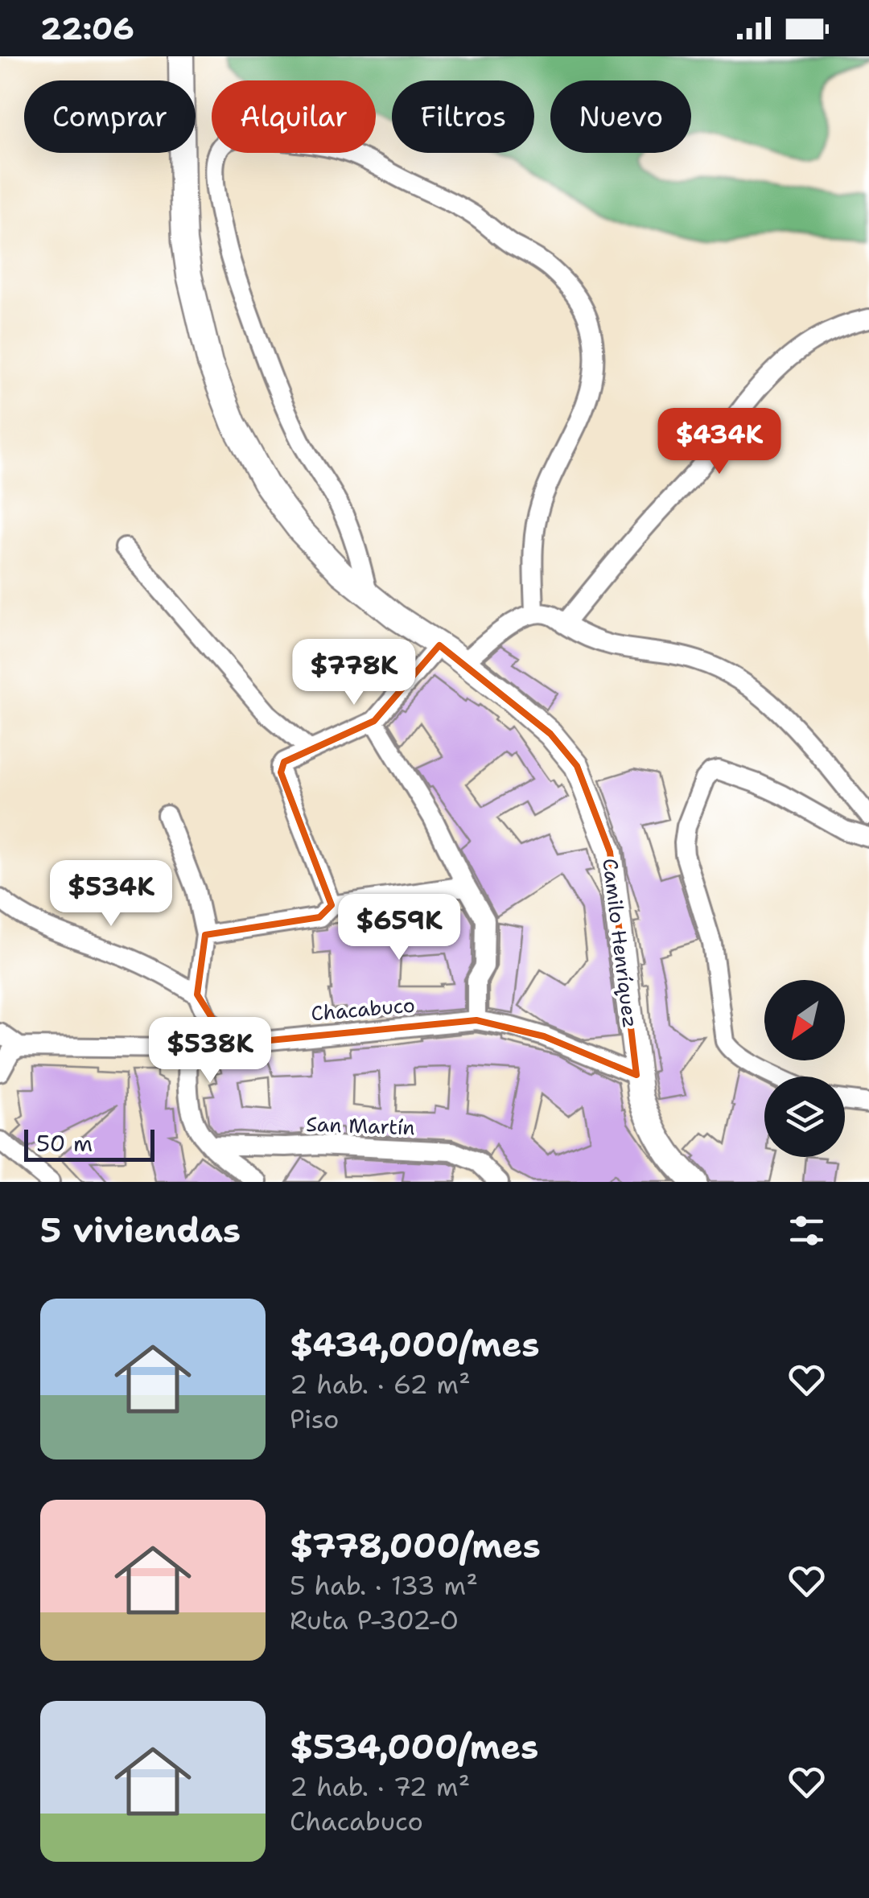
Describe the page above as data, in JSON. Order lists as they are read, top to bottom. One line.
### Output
{"streets":{"street":["Camilo Henríquez","Chacabuco","San Martín"]},"crossings":[["Camilo Henríquez","Chacabuco"]],"scale_bar":"50 m","north":"bottom left","page":{"status":"22:06","chip":["Comprar","Alquilar","Filtros","Nuevo"],"price":["$434K","$778K","$534K","$659K","$538K"],"scale":"50 m","heading":"5 viviendas","list":[{"name":"$434,000/mes","note":"2 hab. · 62 m² · Piso"},{"name":"$778,000/mes","note":"5 hab. · 133 m² · Ruta P-302-O"},{"name":"$534,000/mes","note":"2 hab. · 72 m² · Chacabuco"}]}}
